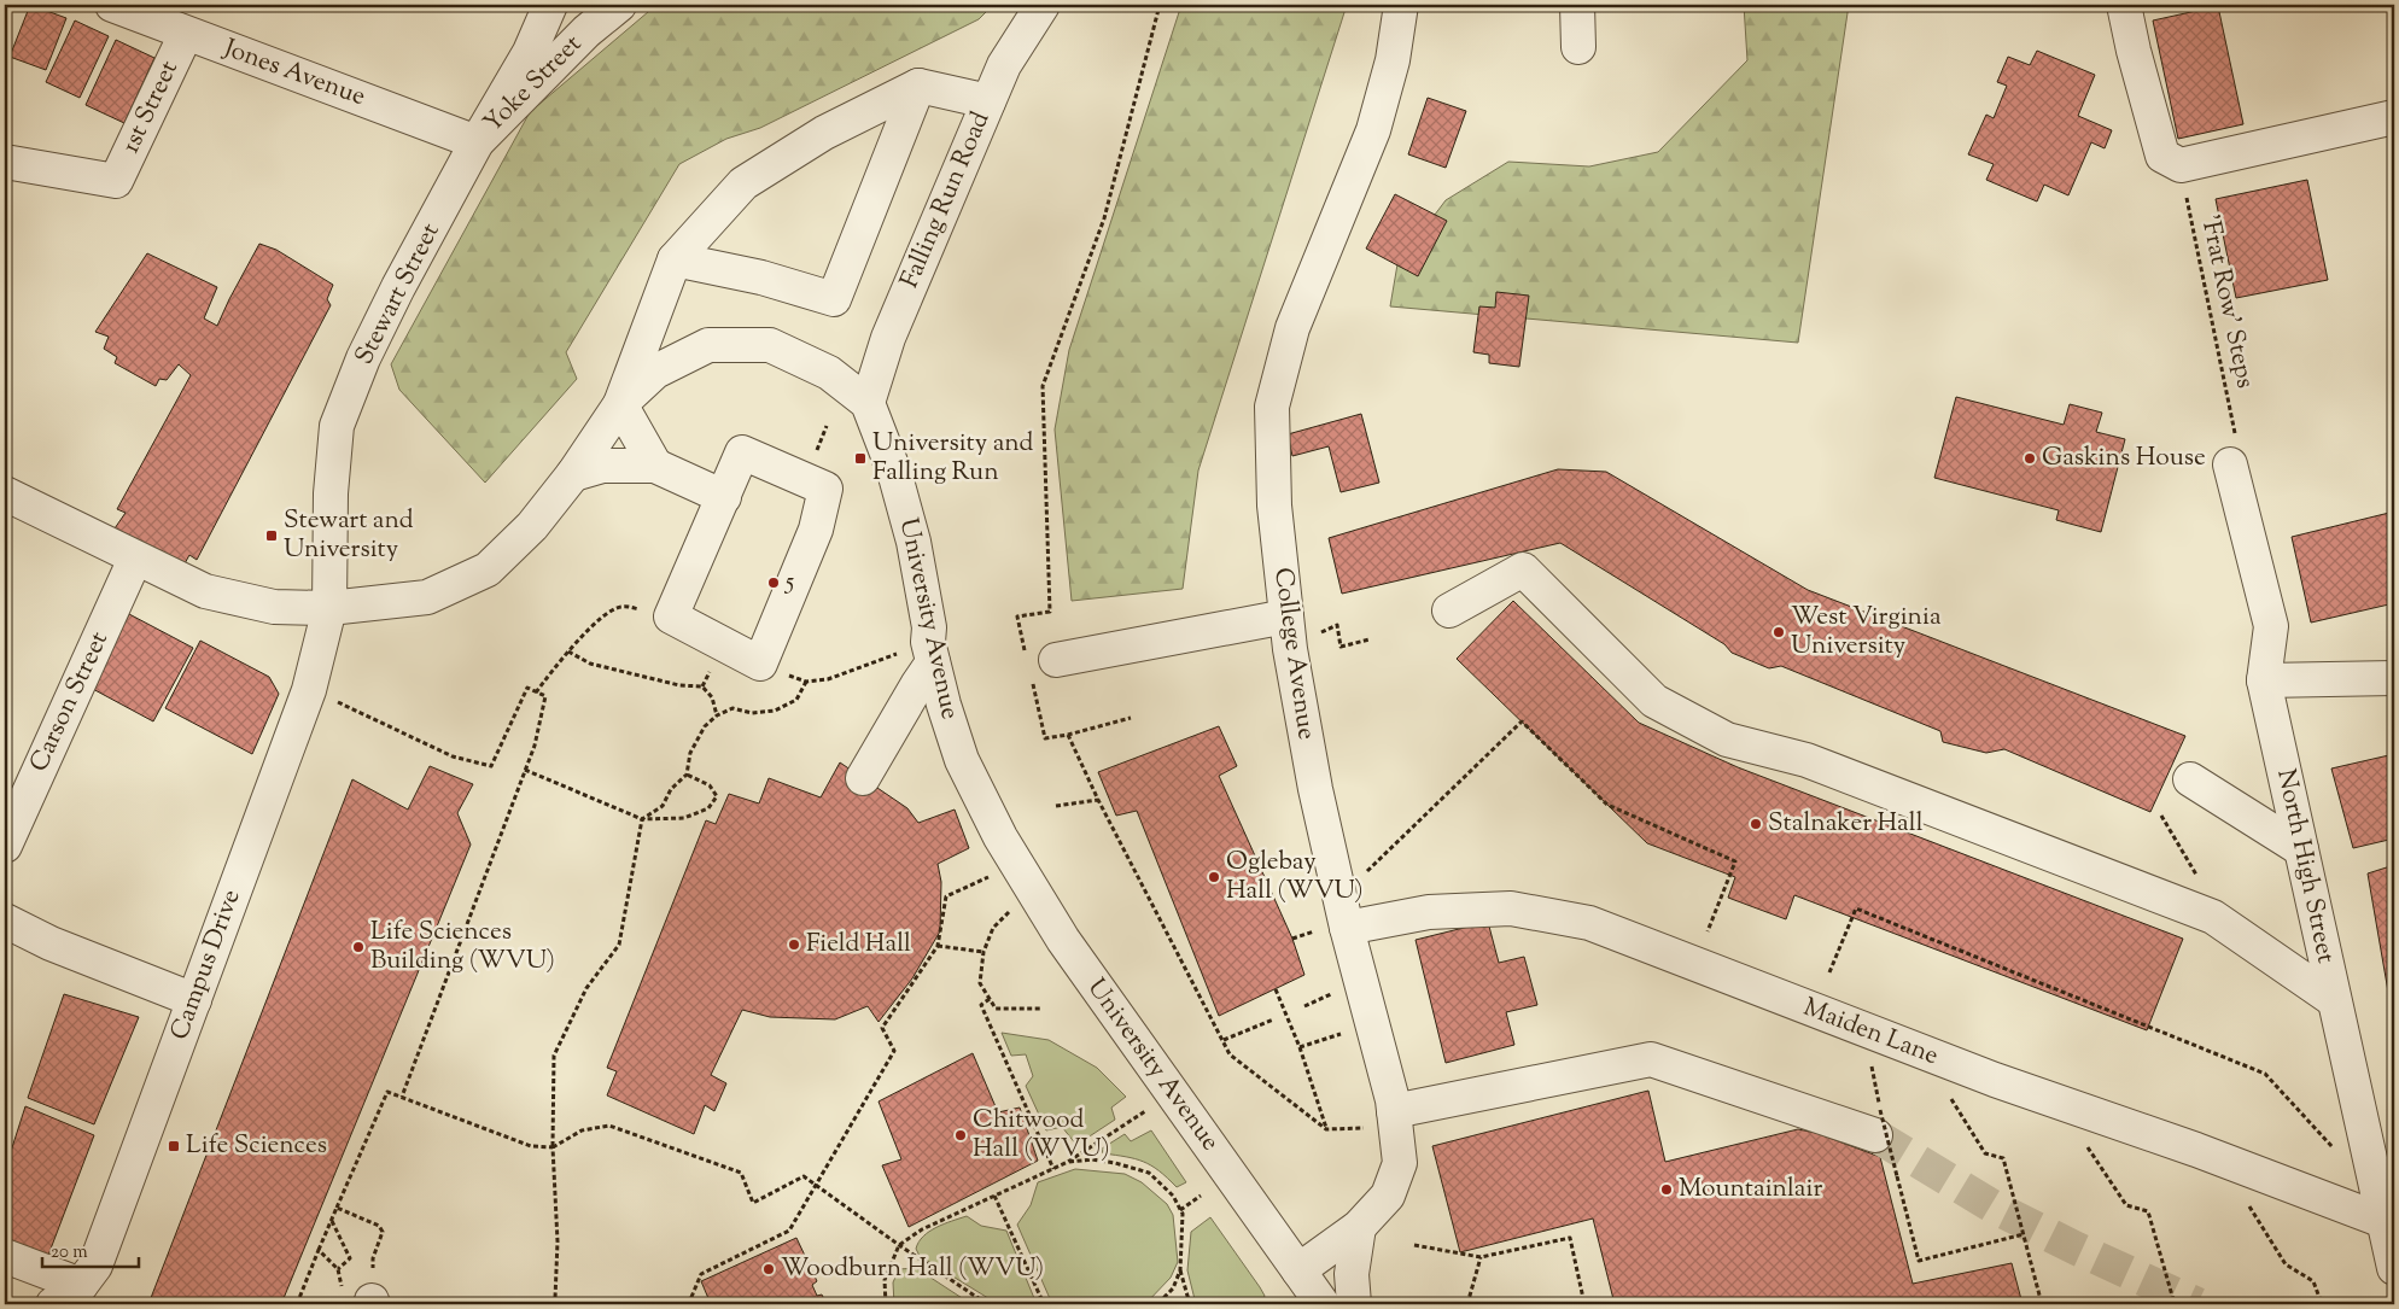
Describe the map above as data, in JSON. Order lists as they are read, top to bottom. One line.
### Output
{"streets":{"street":["Jones Avenue","Yoke Street","1st Street","Falling Run Road","Stewart Street","University Avenue","College Avenue","Carson Street","North High Street","Campus Drive","Maiden Lane"],"path":["'Frat Row' Steps"]},"crossings":[["Jones Avenue","Yoke Street"],["Jones Avenue","1st Street"],["Jones Avenue","Stewart Street"],["Yoke Street","Stewart Street"],["Falling Run Road","University Avenue"],["Stewart Street","University Avenue"],["Stewart Street","Campus Drive"],["'Frat Row' Steps","North High Street"],["University Avenue","College Avenue"],["University Avenue","Carson Street"],["University Avenue","Campus Drive"],["College Avenue","Maiden Lane"],["North High Street","Maiden Lane"]],"places":{"transit":["University and Falling Run","Stewart and University","Life Sciences"],"other":["Gaskins House","5","West Virginia University","Stalnaker Hall","Oglebay Hall (WVU)","Field Hall","Life Sciences Building (WVU)","Chitwood Hall (WVU)","Mountainlair","Woodburn Hall (WVU)"]},"scale_bar":"20 m"}
